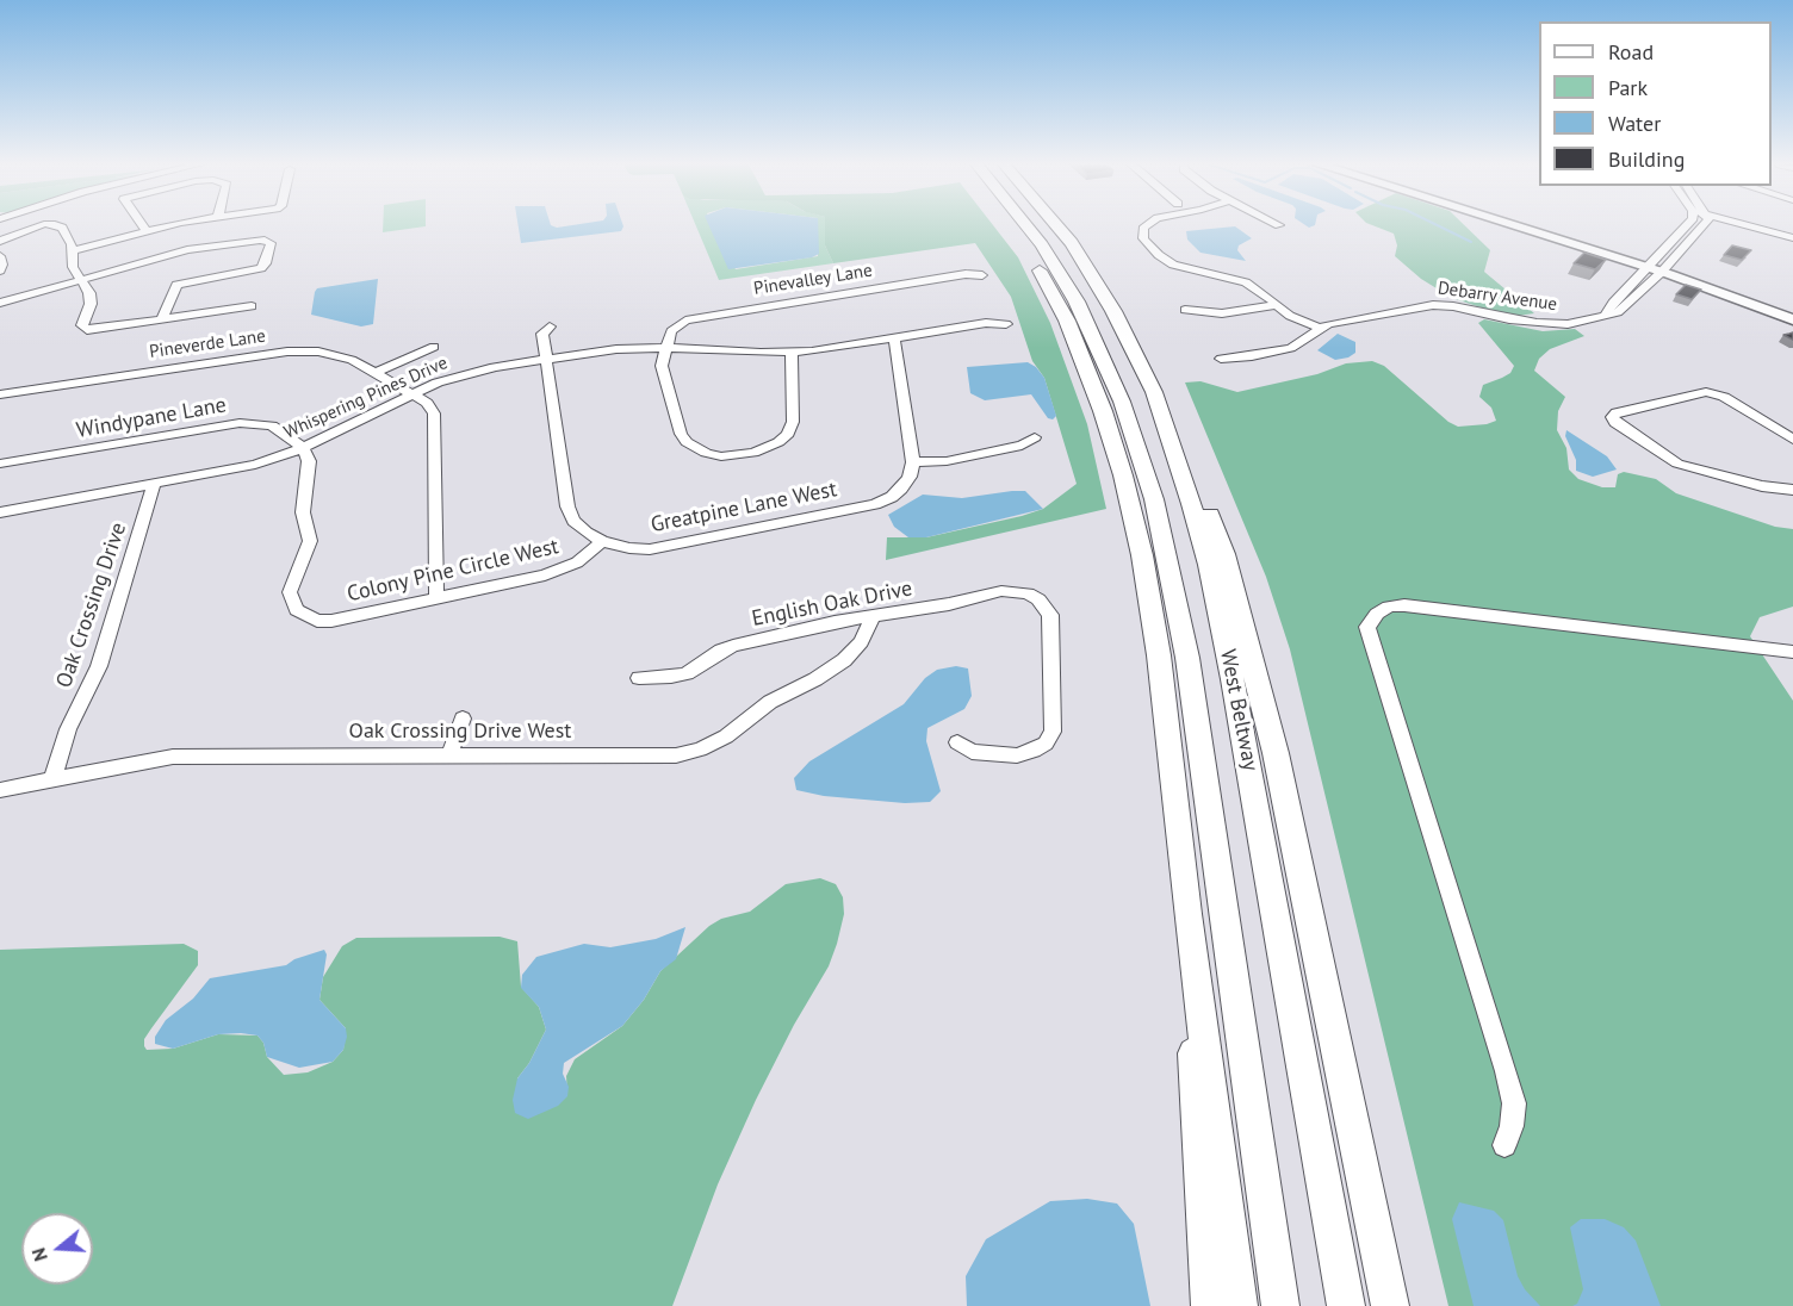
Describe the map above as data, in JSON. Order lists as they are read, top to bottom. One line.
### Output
{"streets":{"highway":["West Beltway"],"street":["Pinevalley Lane","Debarry Avenue","Pineverde Lane","Whispering Pines Drive","Windypane Lane","Greatpine Lane West","Colony Pine Circle West","English Oak Drive","Oak Crossing Drive","Oak Crossing Drive West"]},"crossings":[["Pinevalley Lane","Whispering Pines Drive"],["Pineverde Lane","Whispering Pines Drive"],["Whispering Pines Drive","Windypane Lane"],["Whispering Pines Drive","Colony Pine Circle West"],["Whispering Pines Drive","Oak Crossing Drive"],["Windypane Lane","Colony Pine Circle West"],["Greatpine Lane West","Colony Pine Circle West"],["English Oak Drive","Oak Crossing Drive West"],["Oak Crossing Drive","Oak Crossing Drive West"]],"legend":["Road","Park","Water","Building"],"north":"left"}
